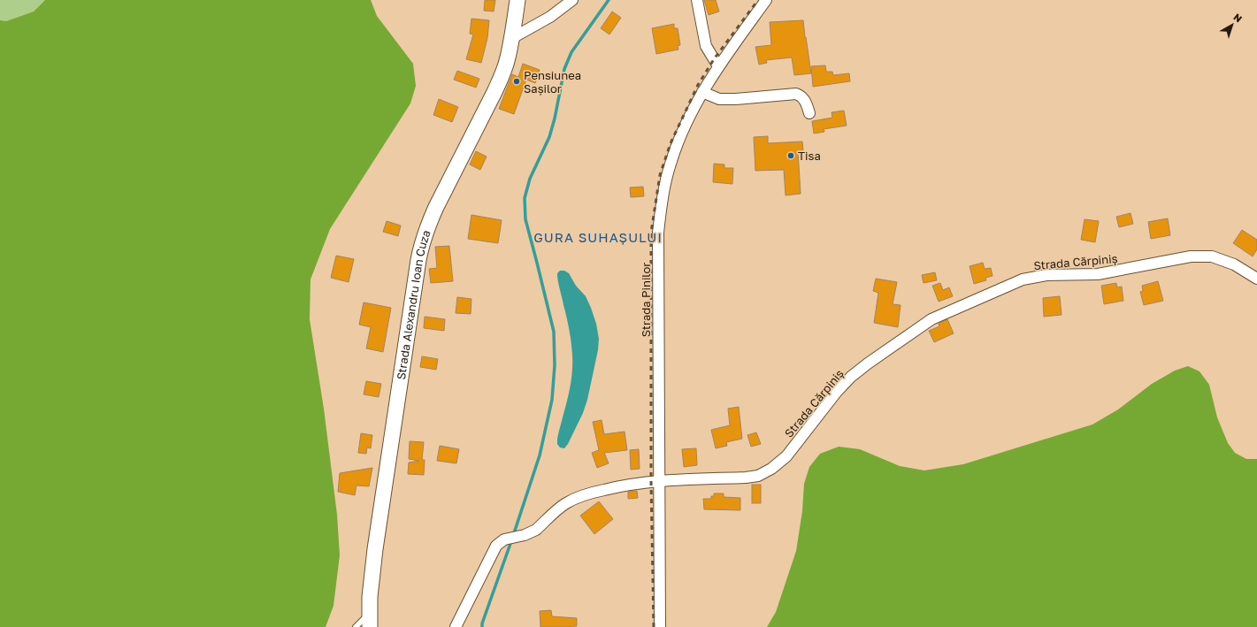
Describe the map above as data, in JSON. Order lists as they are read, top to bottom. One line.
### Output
{"streets":{"main road":["Strada Alexandru Ioan Cuza"],"street":["Strada Cărpiniș","Strada Pinilor"]},"crossings":[["Strada Cărpiniș","Strada Pinilor"]],"districts":["GURA SUHAȘULUI"],"places":["Pensiunea Sașilor","Tisa"],"north":"top right"}
